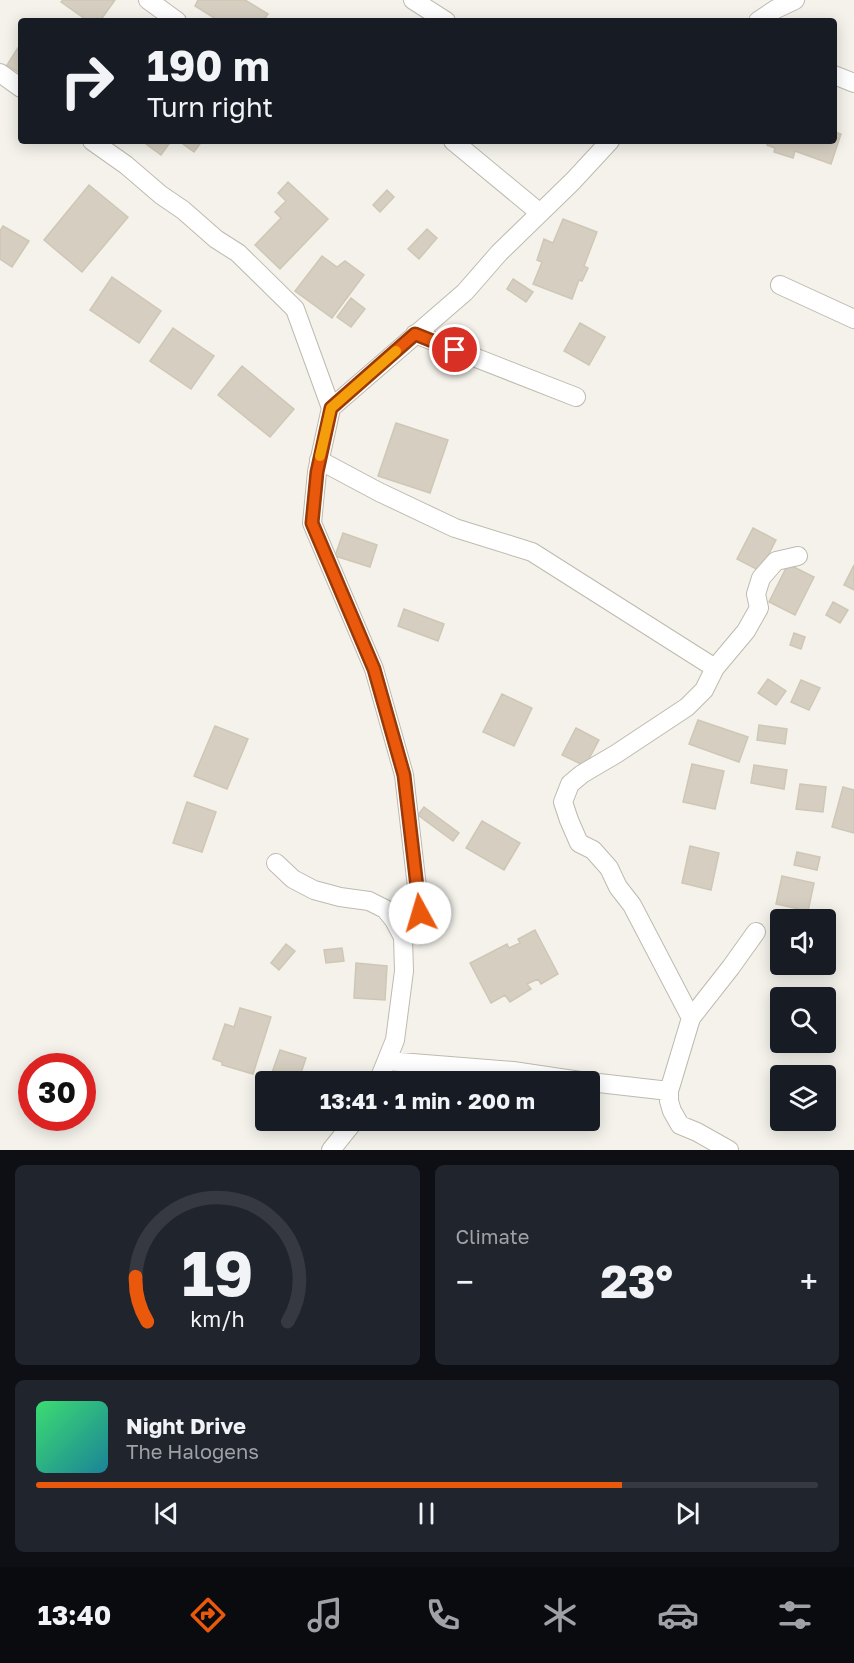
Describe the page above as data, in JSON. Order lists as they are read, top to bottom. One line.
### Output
{"page":{"turn":["190 m","Turn right"],"limit":"30","trip":"13:41 · 1 min · 200 m","tile":"Climate","heat":["−","23°","+"],"song":["Night Drive","The Halogens"],"tabs":"13:40","gauge":["19","km/h"]}}
